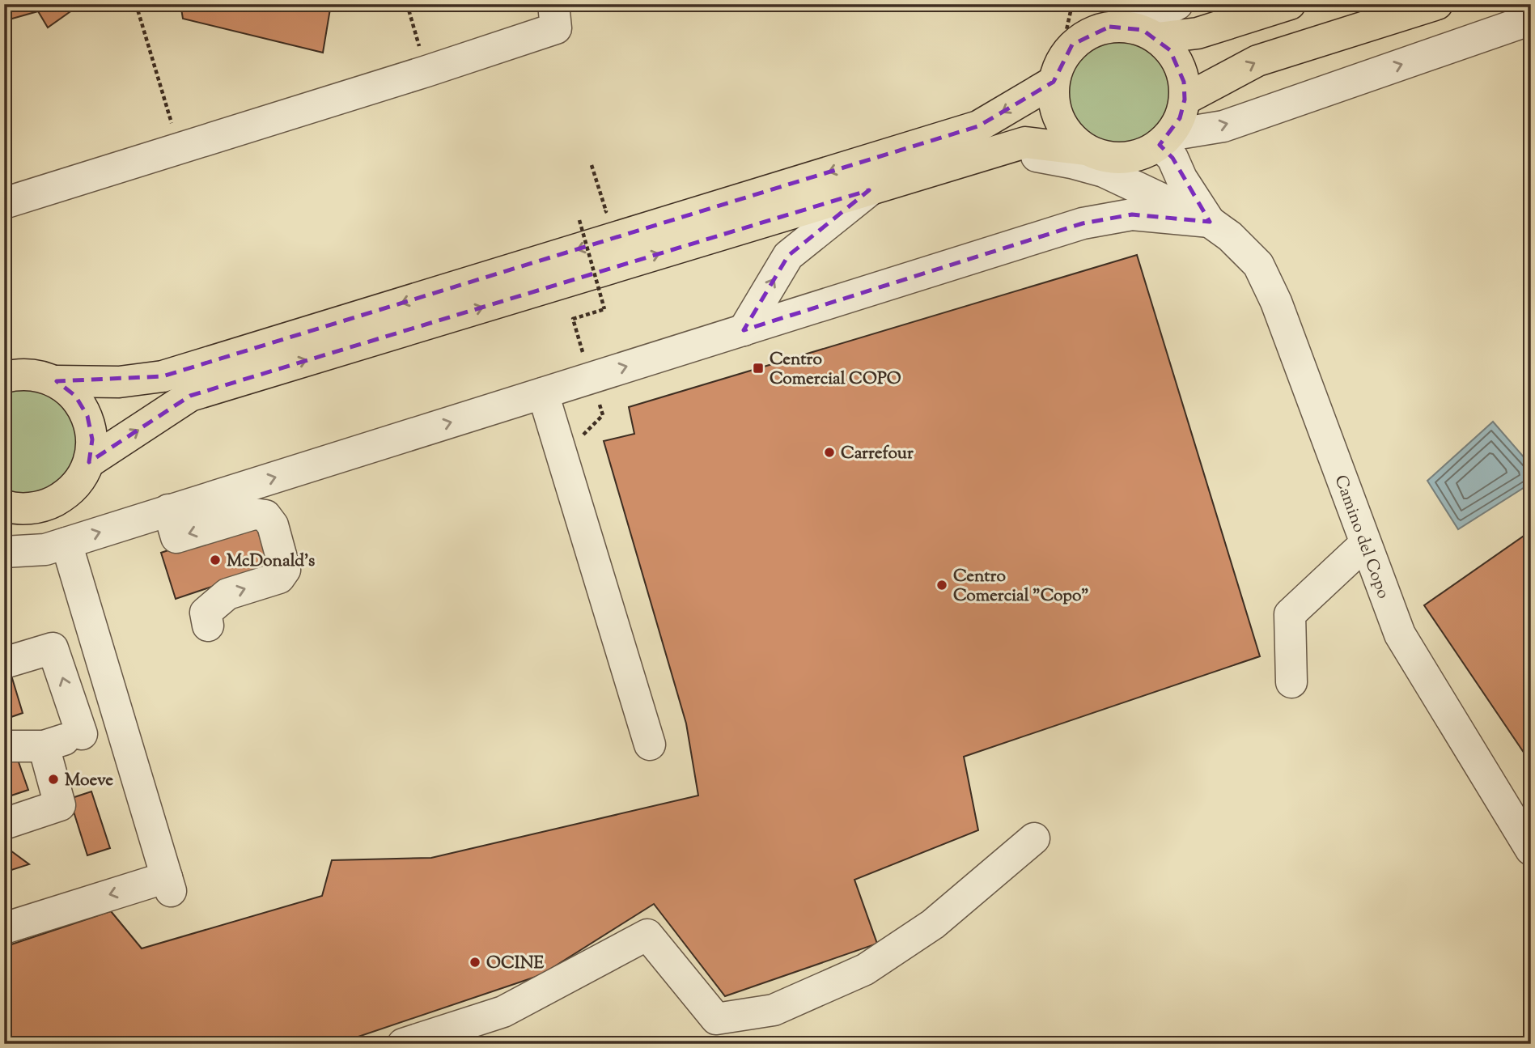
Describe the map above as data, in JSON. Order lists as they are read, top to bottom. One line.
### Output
{"streets":{"street":["Camino del Copo"]},"places":{"transit":["Centro Comercial COPO"],"other":["Carrefour","McDonald's","Centro Comercial \"Copo\"","Moeve","OCINE"]}}
